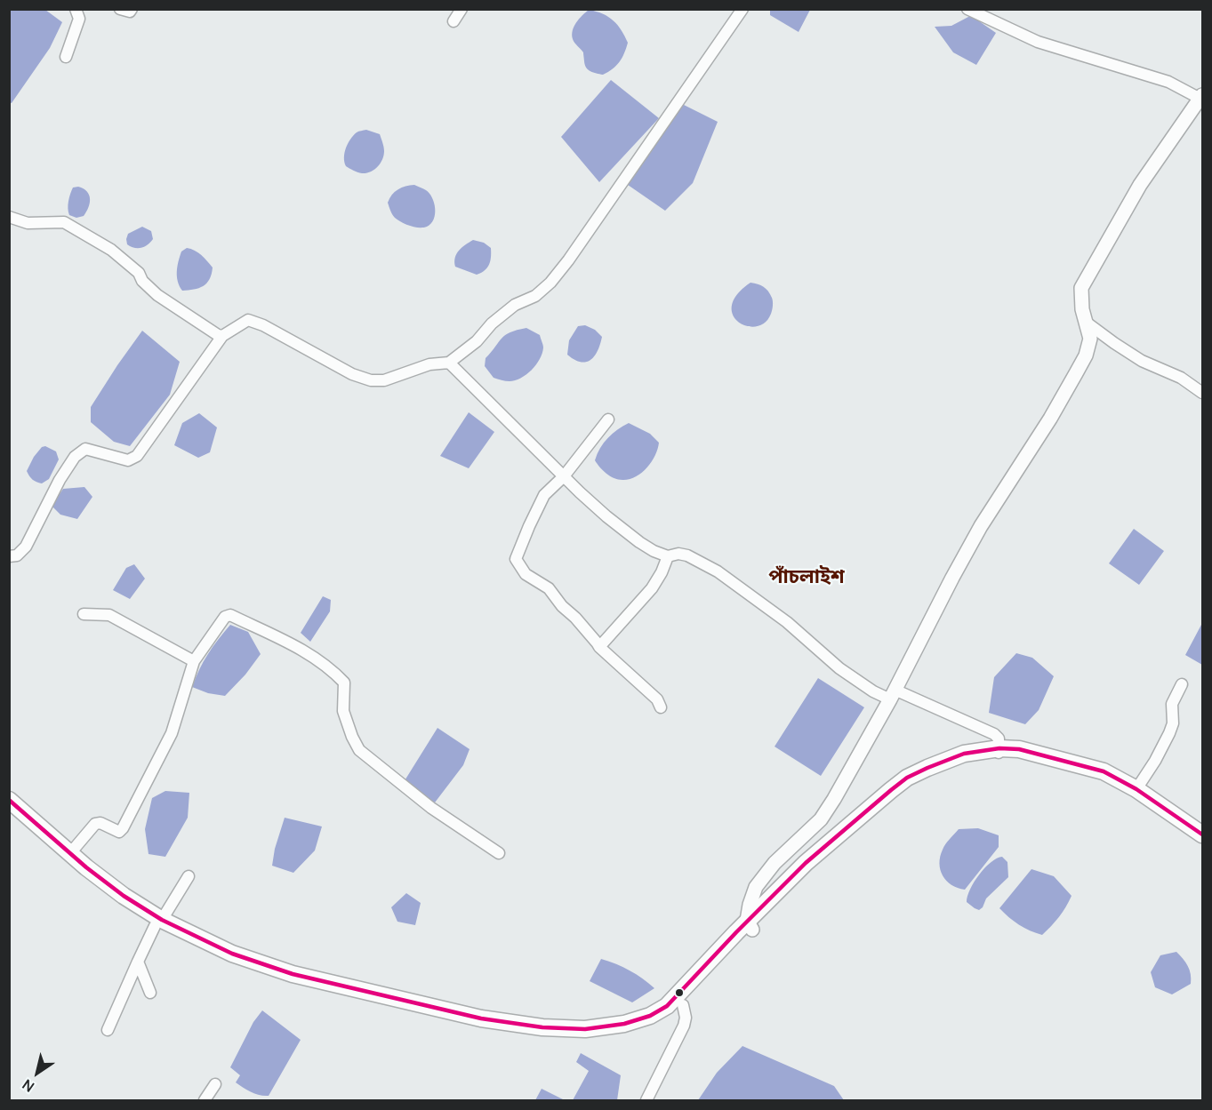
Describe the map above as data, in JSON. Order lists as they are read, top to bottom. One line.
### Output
{"districts":["পাঁচলাইশ"],"north":"bottom left"}
